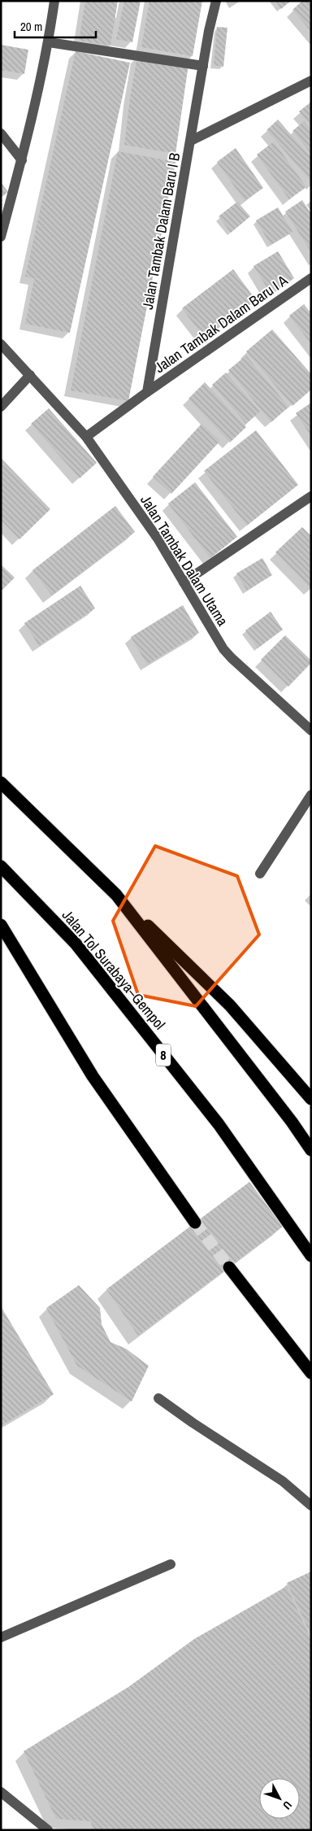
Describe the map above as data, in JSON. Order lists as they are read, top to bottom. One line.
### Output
{"streets":{"highway":["Jalan Tol Surabaya–Gempol","8"],"street":["Jalan Tambak Dalam Baru I B","Jalan Tambak Dalam Baru I A","Jalan Tambak Dalam Utama"]},"crossings":[["Jalan Tambak Dalam Baru I B","Jalan Tambak Dalam Baru I A"]],"scale_bar":"20 m","north":"bottom right"}
